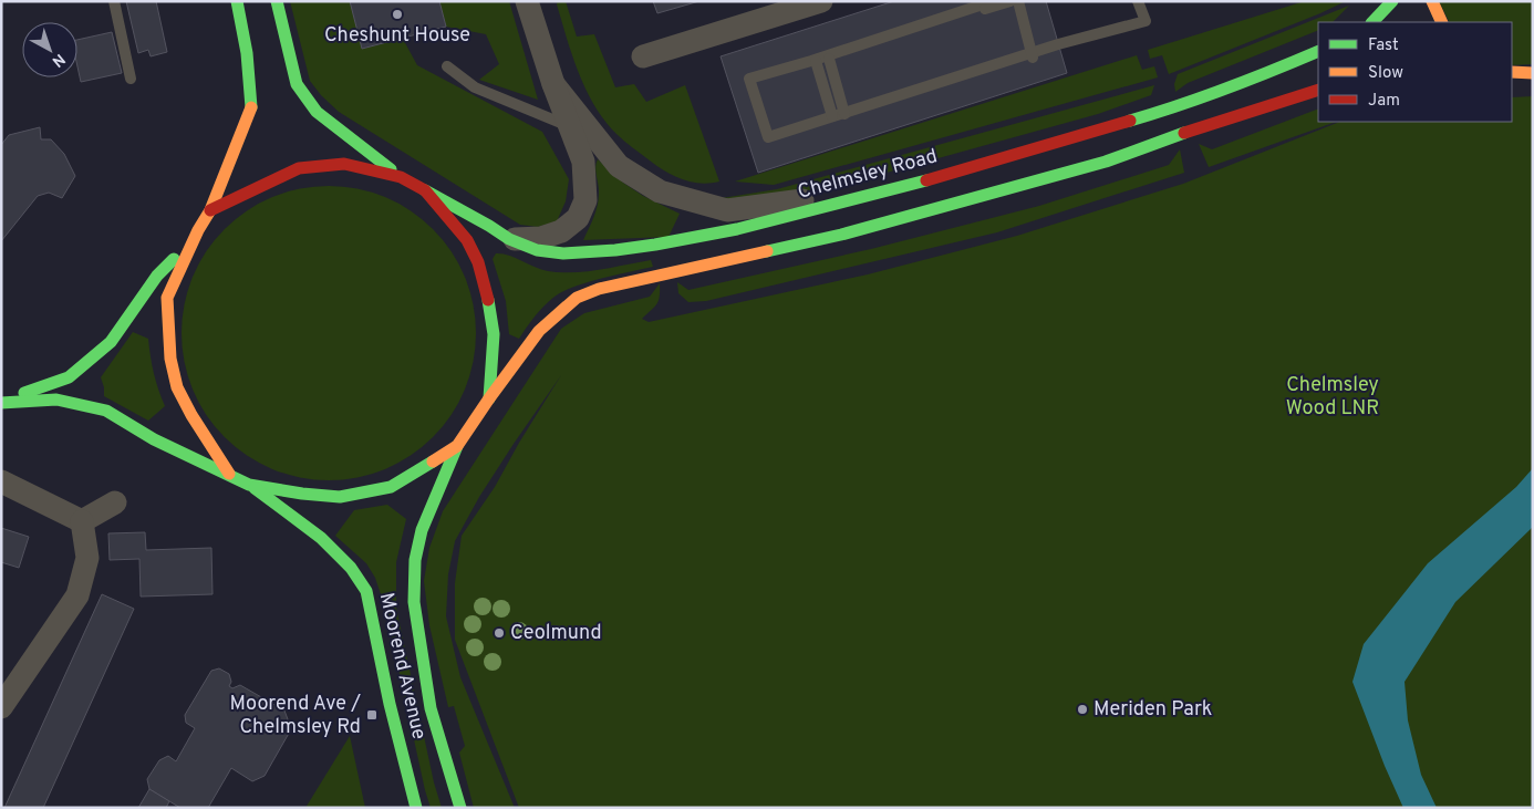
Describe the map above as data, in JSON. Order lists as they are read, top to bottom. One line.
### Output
{"streets":{"street":["Chelmsley Road","Moorend Avenue"]},"parks":["Chelmsley Wood LNR"],"places":{"other":["Cheshunt House","Ceolmund","Meriden Park"],"transit":["Moorend Ave / Chelmsley Rd"]},"legend":["Fast","Slow","Jam"],"north":"bottom right"}
